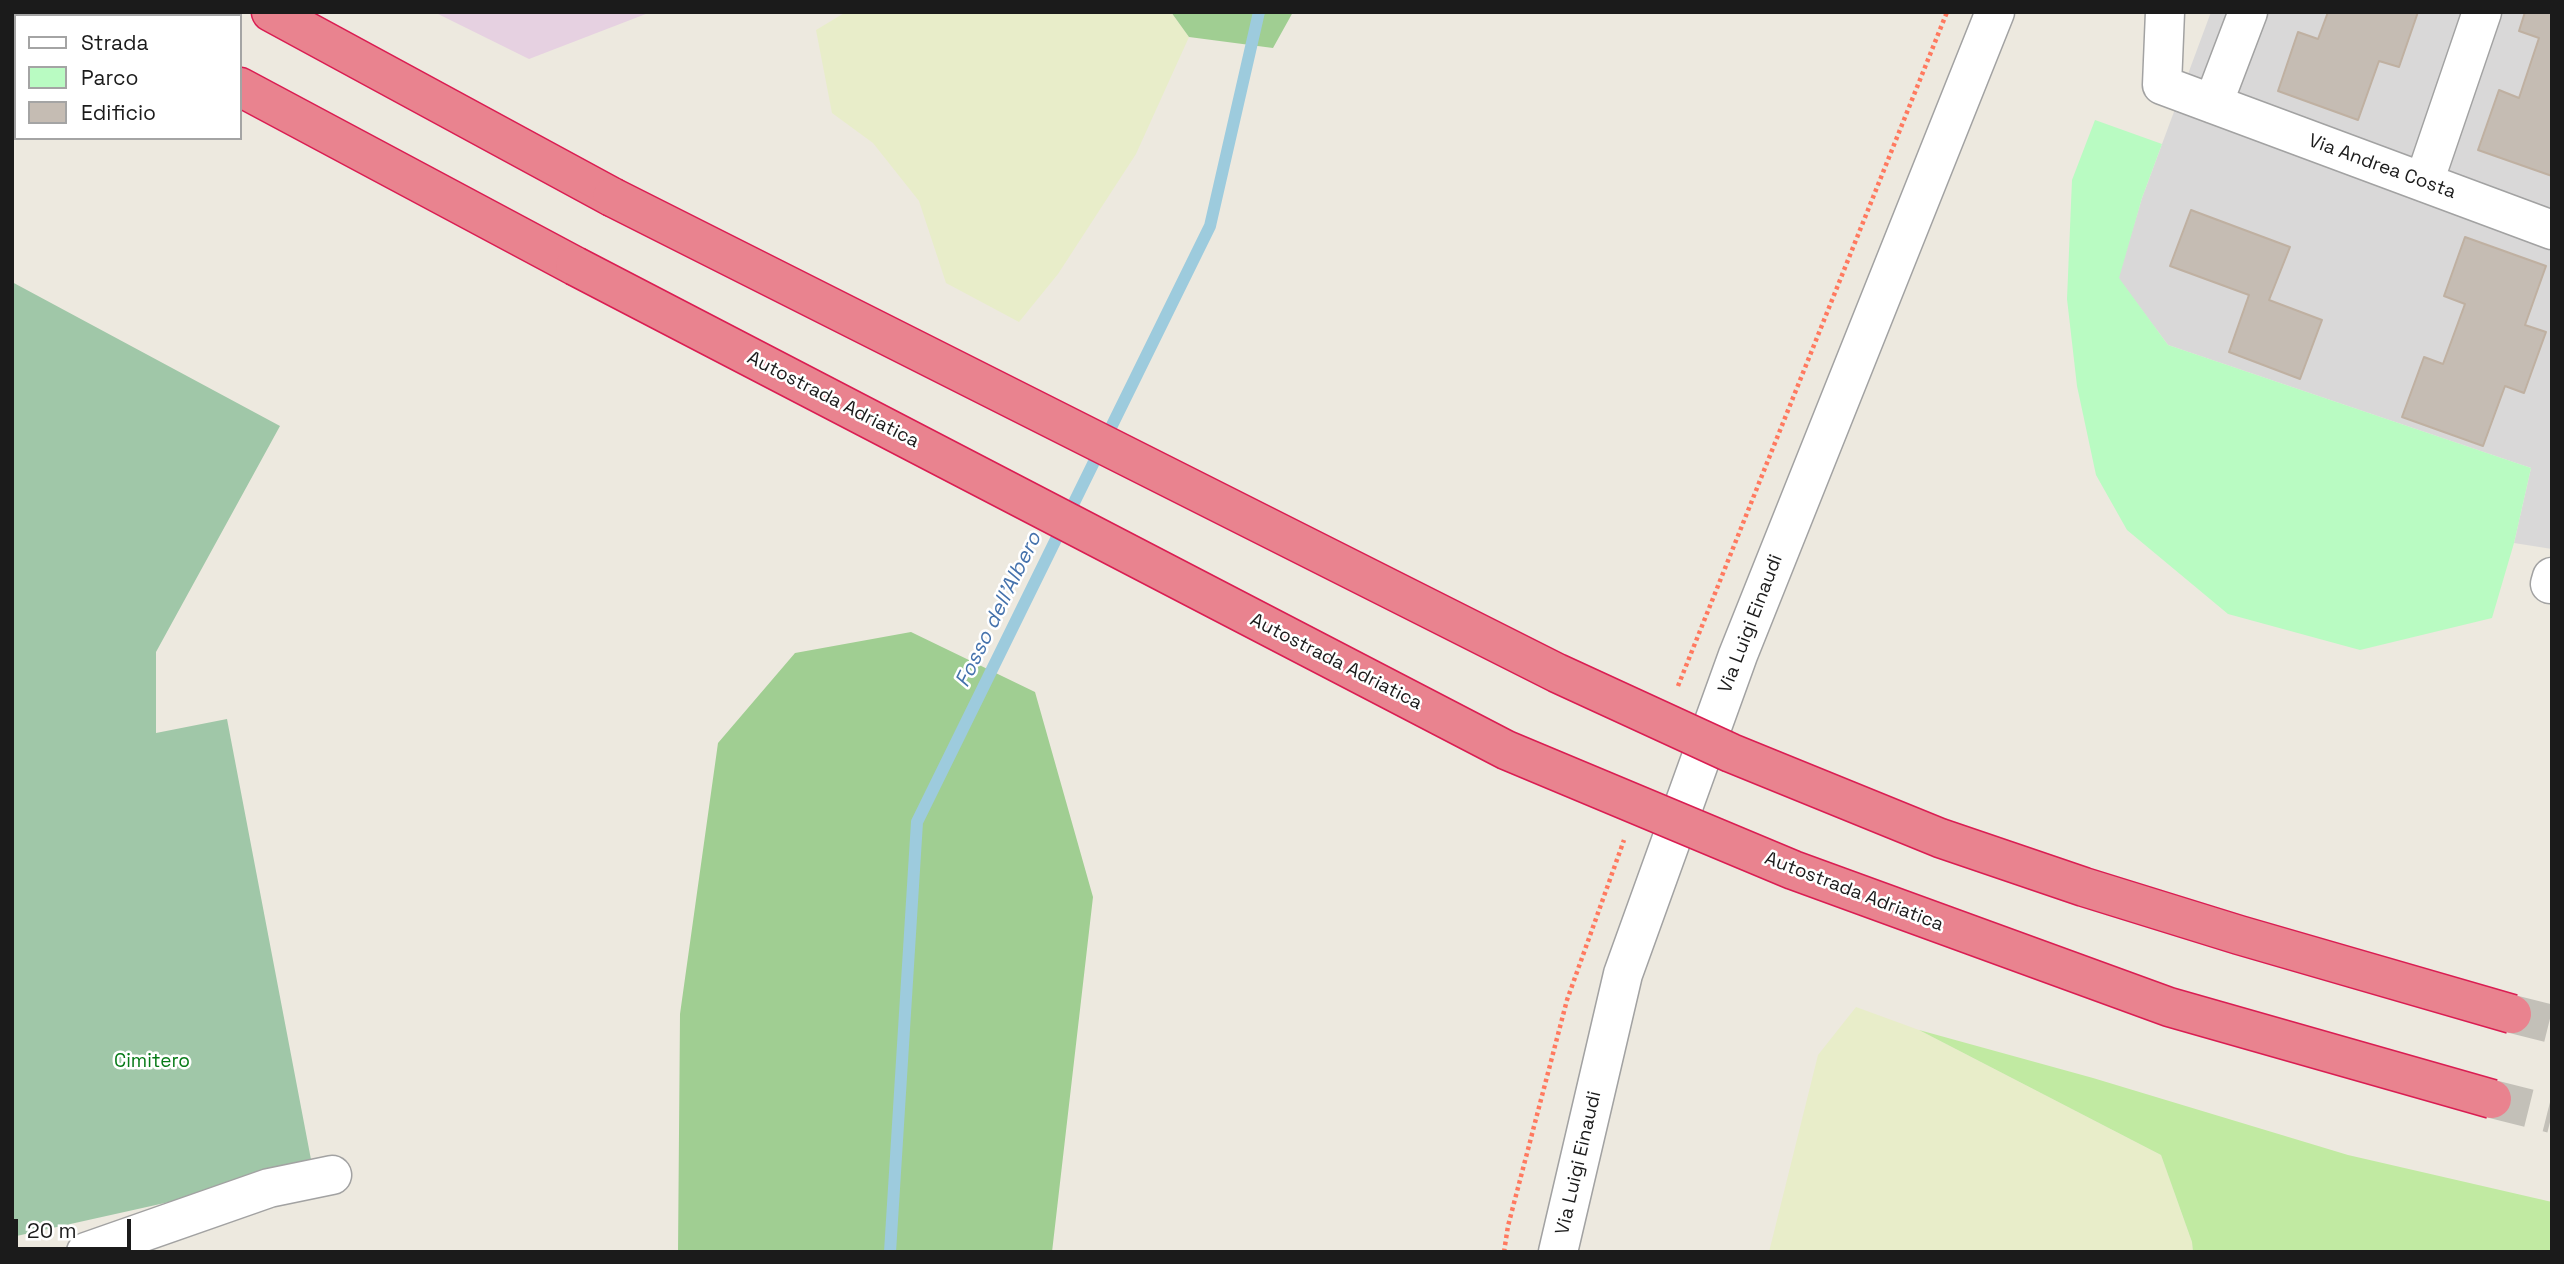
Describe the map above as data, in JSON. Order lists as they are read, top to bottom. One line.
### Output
{"streets":{"highway":["Autostrada Adriatica"],"street":["Via Andrea Costa","Via Luigi Einaudi"]},"water":["Fosso dell'Albero"],"parks":["Cimitero"],"legend":["Strada","Parco","Edificio"],"scale_bar":"20 m"}
